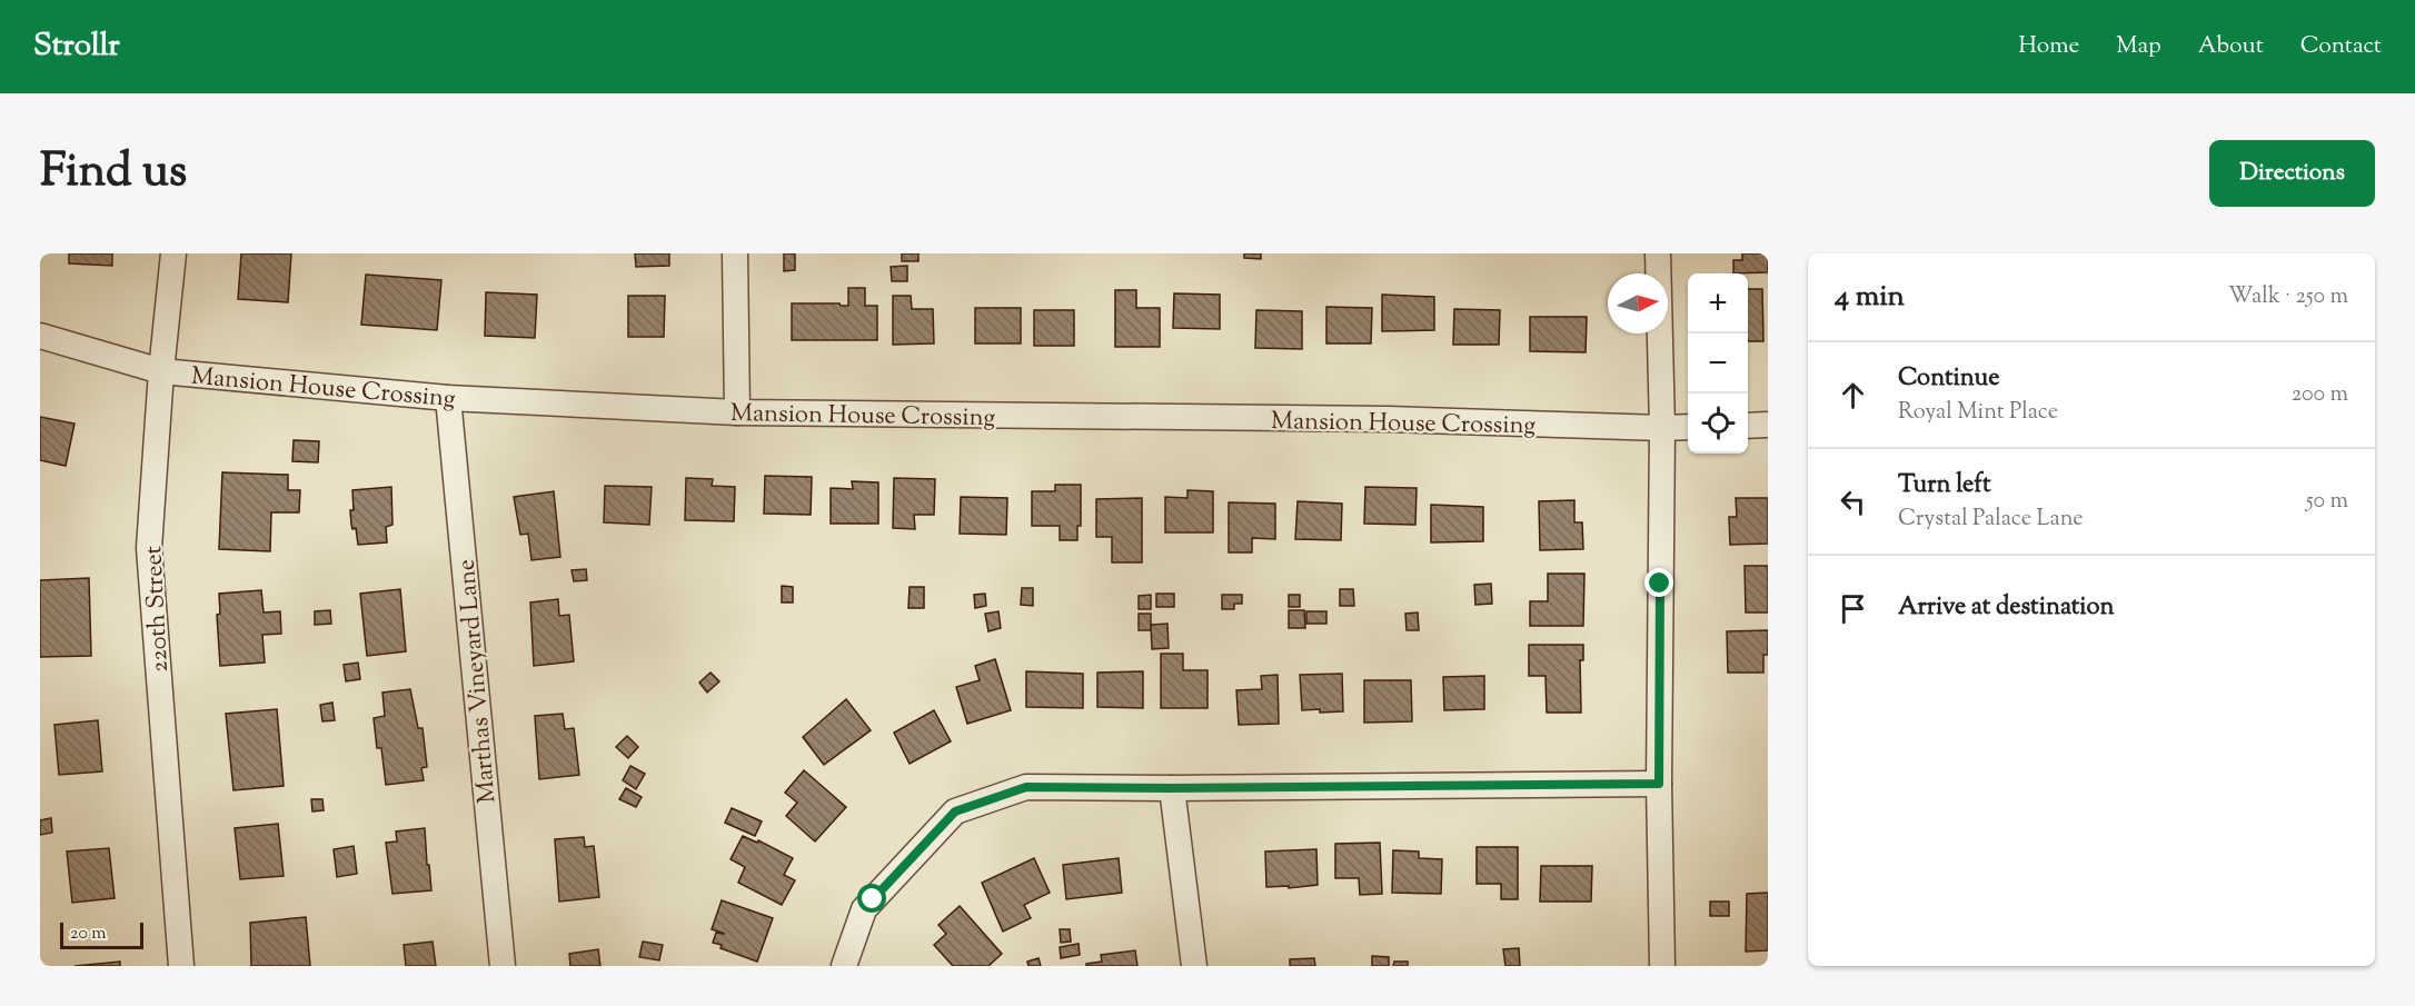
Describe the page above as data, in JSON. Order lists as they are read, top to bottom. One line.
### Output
{"streets":{"street":["Mansion House Crossing","220th Street","Marthas Vineyard Lane"]},"crossings":[["Mansion House Crossing","220th Street"],["Mansion House Crossing","Marthas Vineyard Lane"]],"scale_bar":"20 m","north":"right","page":{"header":"Strollr","nav":["Home","Map","About","Contact"],"title":"Find us","buttons":"Directions","heading":["4 min","Walk · 250 m"],"map_buttons":["+","−"],"list":[["Continue","Royal Mint Place","200 m"],["Turn left","Crystal Palace Lane","50 m"],"Arrive at destination"],"scale":"20 m"}}
